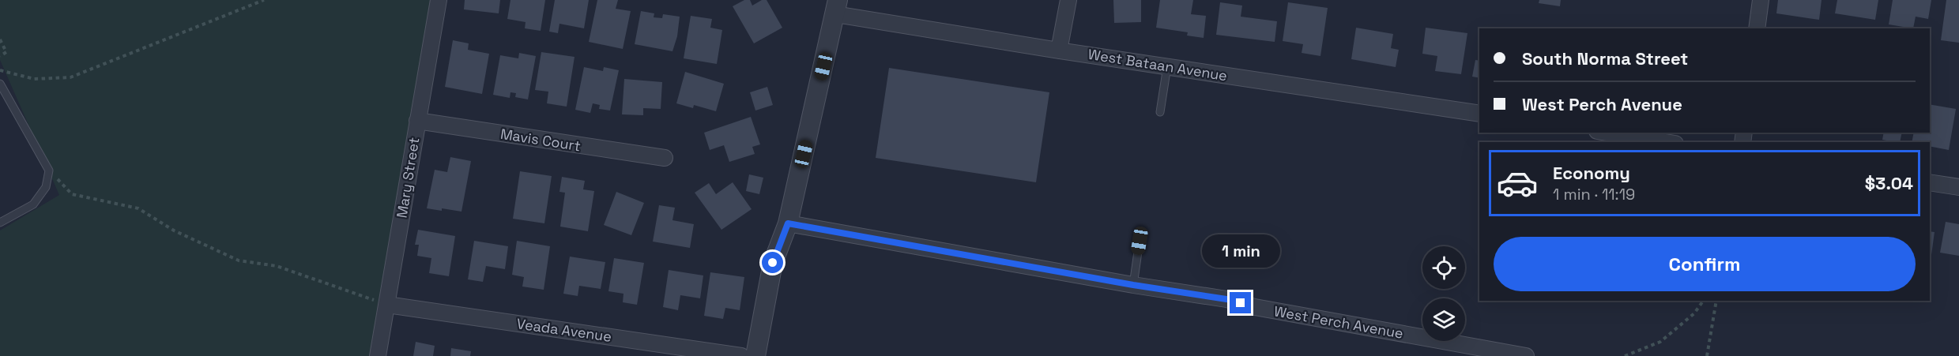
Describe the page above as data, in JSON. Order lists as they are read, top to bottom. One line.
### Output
{"streets":{"street":["West Bataan Avenue","Mavis Court","Mary Street","West Perch Avenue","Veada Avenue"]},"crossings":[["Mavis Court","Mary Street"],["Mary Street","Veada Avenue"]],"page":{"banner":["South Norma Street","West Perch Avenue"],"list":[{"name":"Economy","note":"1 min · 11:19","value":"$3.04"}],"buttons":"Confirm","bubble":"1 min"}}
